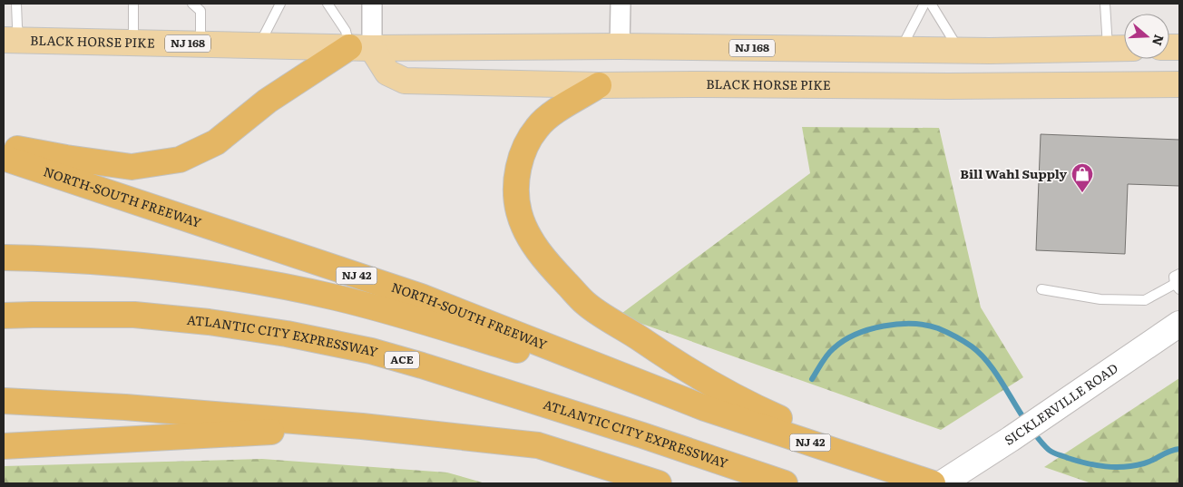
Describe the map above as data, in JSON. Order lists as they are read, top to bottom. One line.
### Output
{"streets":{"highway":["NORTH-SOUTH FREEWAY","NJ 42","ATLANTIC CITY EXPRESSWAY","ACE"],"main road":["BLACK HORSE PIKE","NJ 168","SICKLERVILLE ROAD"]},"places":{"shop":["Bill Wahl Supply"]},"north":"right"}
